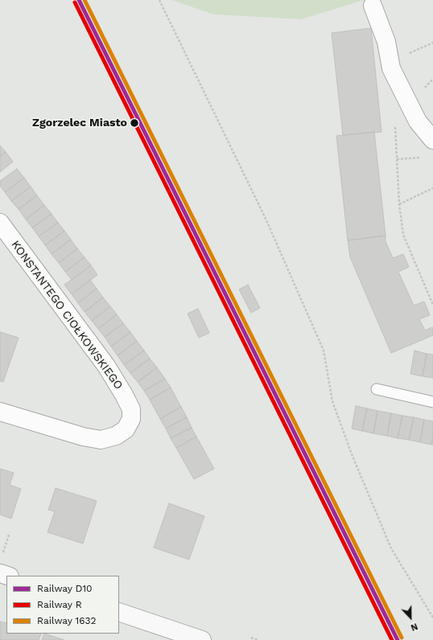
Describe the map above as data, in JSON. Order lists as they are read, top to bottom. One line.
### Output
{"streets":{"street":["KONSTANTEGO CIOŁKOWSKIEGO"]},"places":["Zgorzelec Miasto"],"lines":["rail line D10","rail line 1632","rail line R"],"legend":["Railway D10","Railway R","Railway 1632"],"north":"bottom"}
